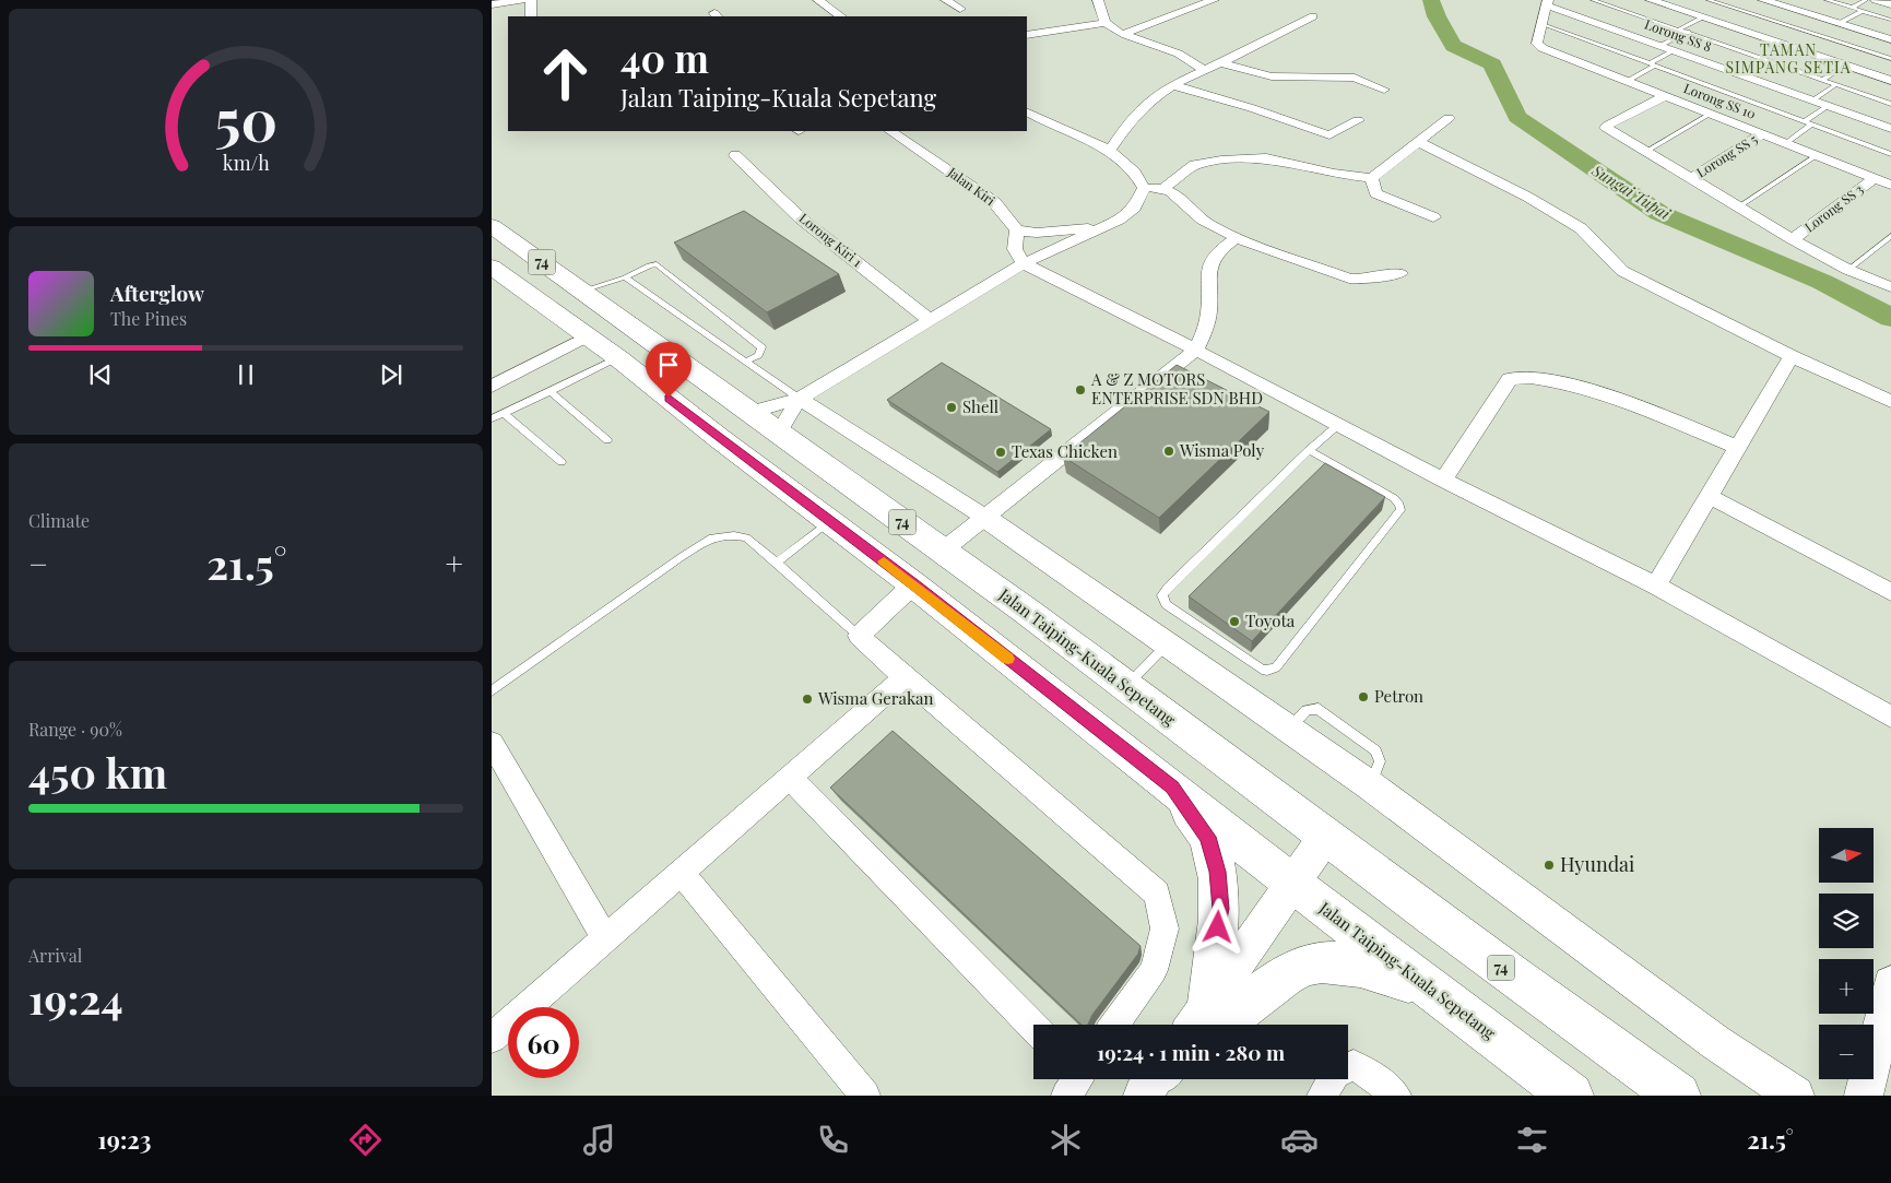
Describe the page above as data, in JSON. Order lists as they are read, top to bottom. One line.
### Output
{"streets":{"main road":["74","Jalan Taiping-Kuala Sepetang"],"street":["Lorong SS 8","Lorong SS 10","Lorong SS 5","Jalan Kiri","Lorong SS 3","Lorong Kiri 1"]},"crossings":[["Lorong SS 10","Lorong SS 5"],["Lorong SS 10","Lorong SS 3"]],"districts":["TAMAN SIMPANG SETIA"],"water":["Sungai Tupai"],"places":["A & Z MOTORS ENTERPRISE SDN BHD","Shell","Wisma Poly","Texas Chicken","Toyota","Petron","Wisma Gerakan","Hyundai"],"north":"right","page":{"turn":["40 m","Jalan Taiping-Kuala Sepetang"],"song":["Afterglow","The Pines"],"tile":["Climate",["Range · 90%","450 km"],["Arrival","19:24"]],"heat":["−","21.5°","+"],"map_buttons":["+","−"],"limit":"60","trip":"19:24 · 1 min · 280 m","tabs":["19:23","21.5°"],"gauge":["50","km/h"]}}
